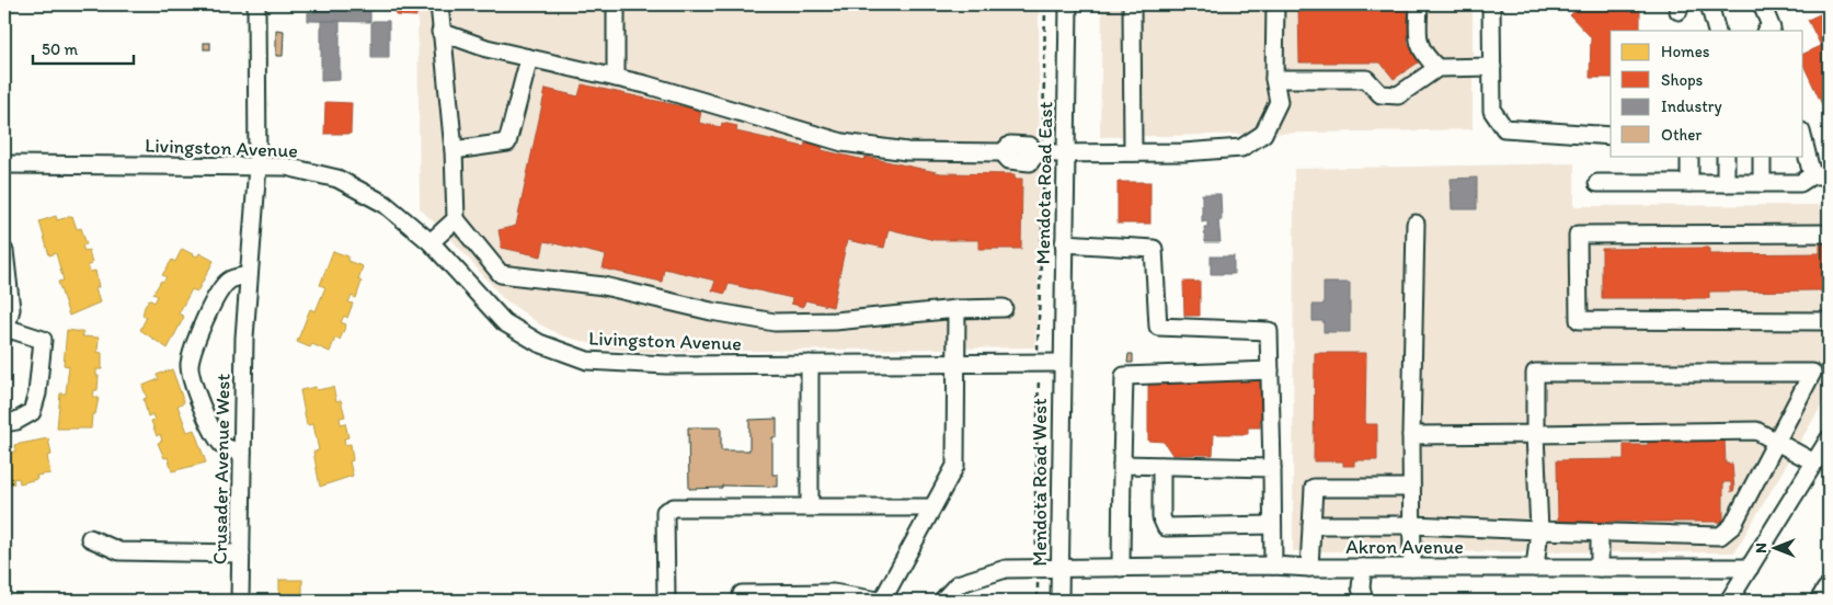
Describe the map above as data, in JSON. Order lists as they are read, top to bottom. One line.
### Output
{"streets":{"street":["Livingston Avenue","Mendota Road East","Crusader Avenue West","Mendota Road West","Akron Avenue"]},"crossings":[["Livingston Avenue","Mendota Road East"],["Livingston Avenue","Crusader Avenue West"],["Livingston Avenue","Mendota Road West"],["Mendota Road East","Mendota Road West"],["Mendota Road West","Akron Avenue"]],"legend":["Homes","Shops","Industry","Other"],"scale_bar":"50 m","north":"left"}
